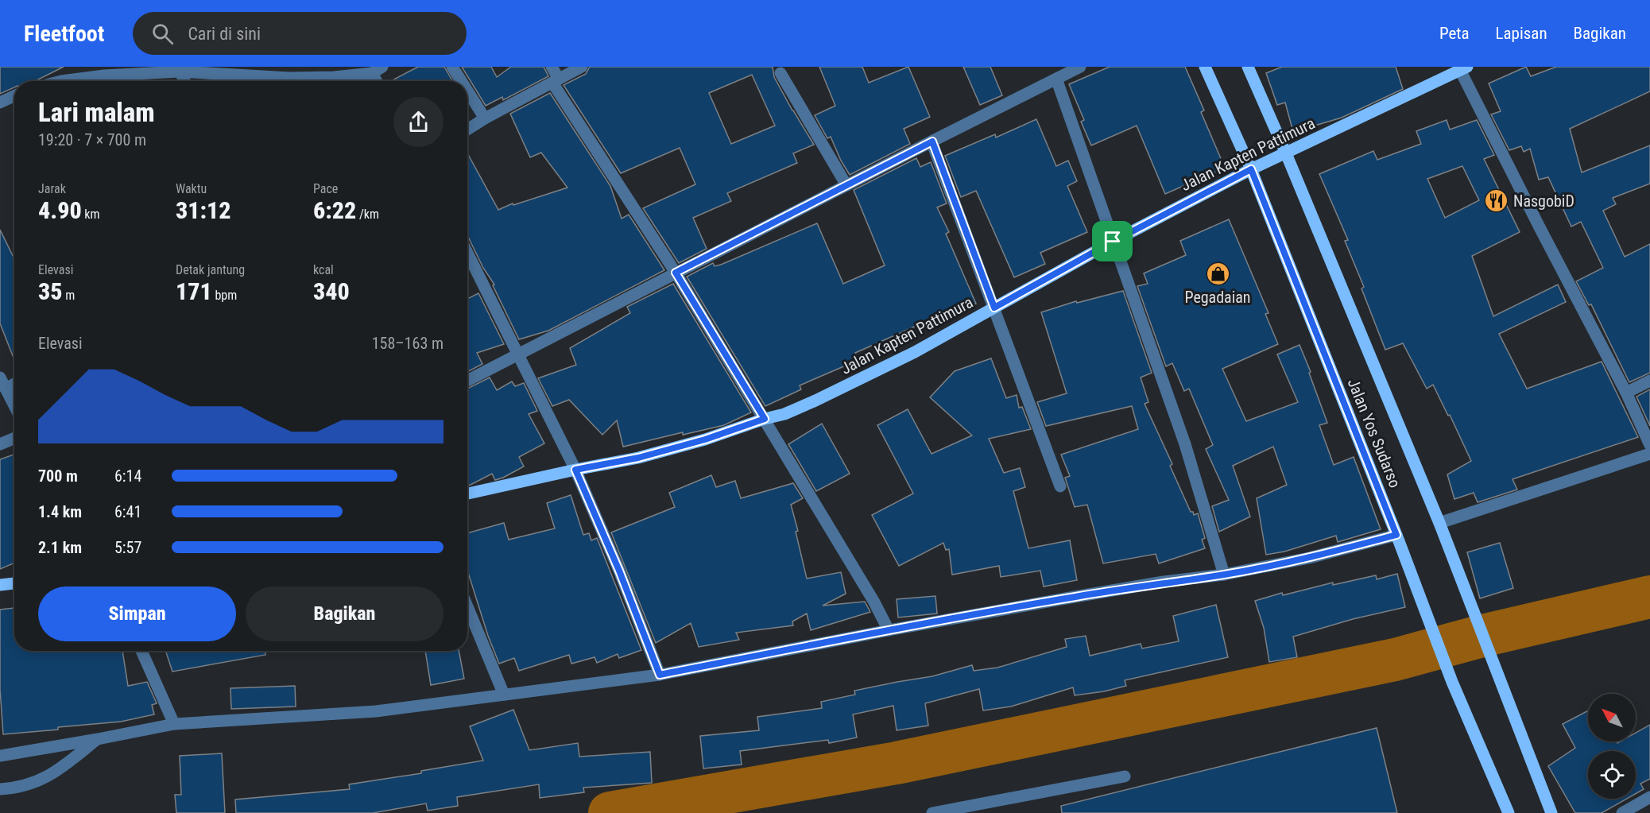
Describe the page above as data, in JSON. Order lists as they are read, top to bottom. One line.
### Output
{"streets":{"main road":["Jalan Kapten Pattimura","Jalan Yos Sudarso"]},"crossings":[["Jalan Kapten Pattimura","Jalan Yos Sudarso"]],"places":{"restaurant":["NasgobiD"],"shop":["Pegadaian"]},"north":"top left","page":{"header":"Fleetfoot","search":"Cari di sini","nav":["Peta","Lapisan","Bagikan"],"heading":["Lari malam","19:20 · 7 × 700 m"],"stats":[["Jarak","4.90 km"],["Waktu","31:12"],["Pace","6:22 /km"],["Elevasi","35 m"],["Detak jantung","171 bpm"],["kcal","340"]],"chart":["Elevasi","158–163 m"],"list":[{"name":"700 m","note":"6:14"},{"name":"1.4 km","note":"6:41"},{"name":"2.1 km","note":"5:57"}],"buttons":["Simpan","Bagikan"]}}
